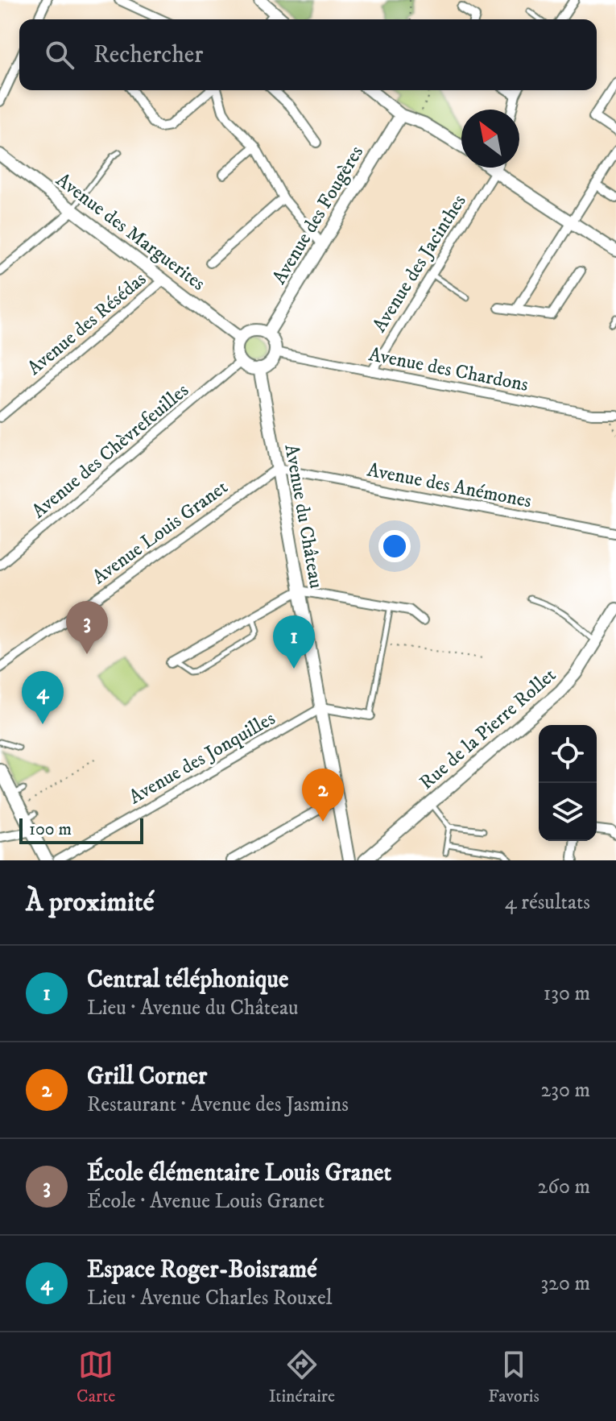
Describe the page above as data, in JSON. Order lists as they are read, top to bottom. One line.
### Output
{"streets":{"street":["Avenue des Fougères","Avenue des Marguerites","Avenue des Jacinthes","Avenue des Résédas","Avenue des Chardons","Avenue des Chèvrefeuilles","Avenue des Anémones","Avenue du Château","Avenue Louis Granet","Rue de la Pierre Rollet","Avenue des Jonquilles"]},"crossings":[["Avenue des Fougères","Avenue des Marguerites"],["Avenue des Fougères","Avenue des Chardons"],["Avenue des Fougères","Avenue des Chèvrefeuilles"],["Avenue des Fougères","Avenue du Château"],["Avenue des Marguerites","Avenue des Résédas"],["Avenue des Marguerites","Avenue des Chardons"],["Avenue des Marguerites","Avenue des Chèvrefeuilles"],["Avenue des Marguerites","Avenue du Château"],["Avenue des Jacinthes","Avenue des Chardons"],["Avenue des Chardons","Avenue des Chèvrefeuilles"],["Avenue des Chardons","Avenue du Château"],["Avenue des Chèvrefeuilles","Avenue du Château"],["Avenue des Anémones","Avenue du Château"],["Avenue des Anémones","Avenue Louis Granet"],["Avenue du Château","Avenue Louis Granet"],["Avenue du Château","Avenue des Jonquilles"]],"scale_bar":"100 m","north":"top left","page":{"search":"Rechercher","pins":["3","1","4","2"],"scale":"100 m","heading":["À proximité","4 résultats"],"list":[{"mark":"1","name":"Central téléphonique","note":"Lieu · Avenue du Château","value":"130 m"},{"mark":"2","name":"Grill Corner","note":"Restaurant · Avenue des Jasmins","value":"230 m"},{"mark":"3","name":"École élémentaire Louis Granet","note":"École · Avenue Louis Granet","value":"260 m"},{"mark":"4","name":"Espace Roger-Boisramé","note":"Lieu · Avenue Charles Rouxel","value":"320 m"}],"nav":["Carte","Itinéraire","Favoris"]}}
